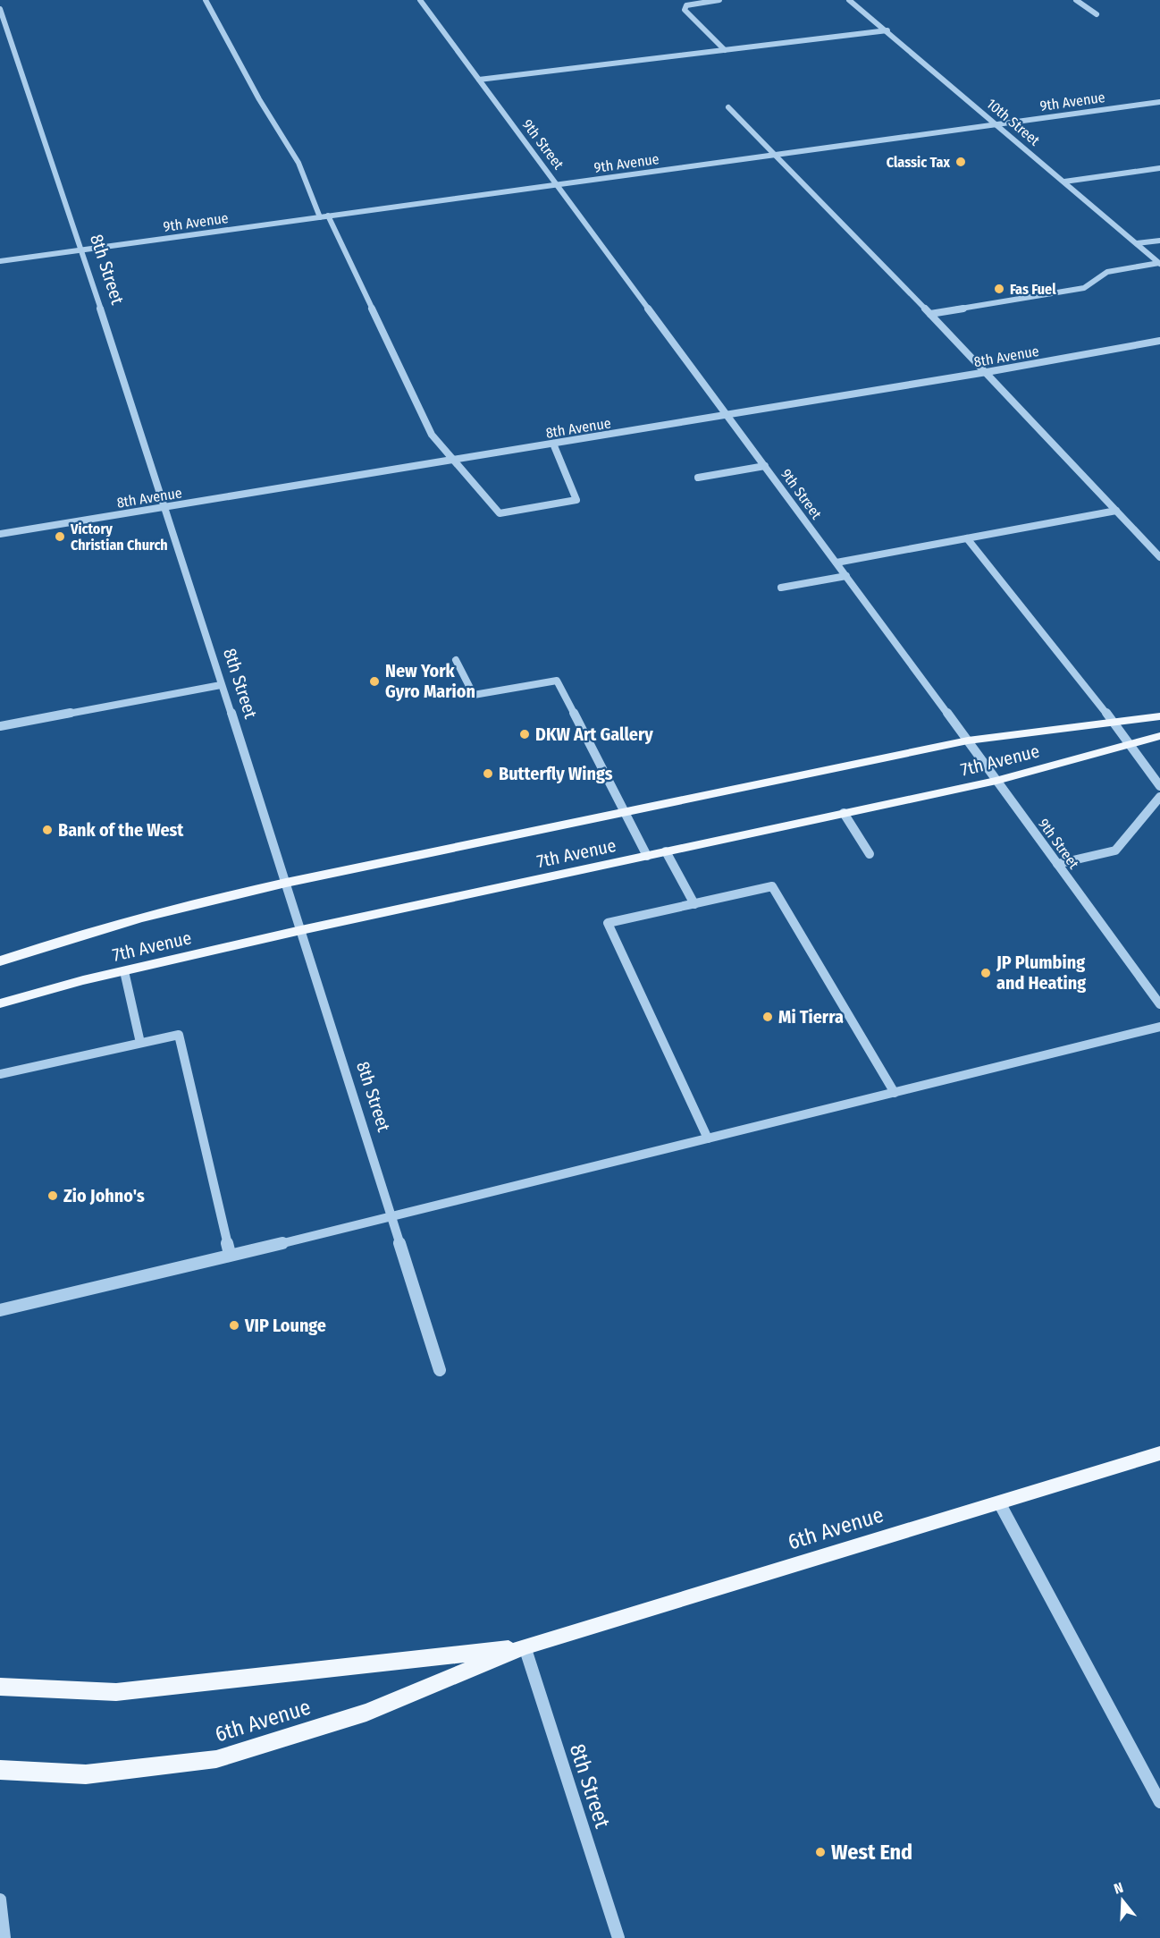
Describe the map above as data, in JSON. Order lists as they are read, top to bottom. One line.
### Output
{"streets":{"main road":["7th Avenue","6th Avenue"],"street":["9th Avenue","10th Street","9th Street","8th Street","8th Avenue"]},"crossings":[["9th Avenue","10th Street"],["9th Avenue","9th Street"],["9th Avenue","8th Street"],["9th Street","8th Avenue"],["9th Street","7th Avenue"],["8th Street","8th Avenue"],["8th Street","7th Avenue"],["8th Street","6th Avenue"]],"places":["Classic Tax","Fas Fuel","Victory Christian Church","New York Gyro Marion","DKW Art Gallery","Butterfly Wings","Bank of the West","JP Plumbing and Heating","Mi Tierra","Zio Johno's","VIP Lounge","West End"],"north":"top"}
